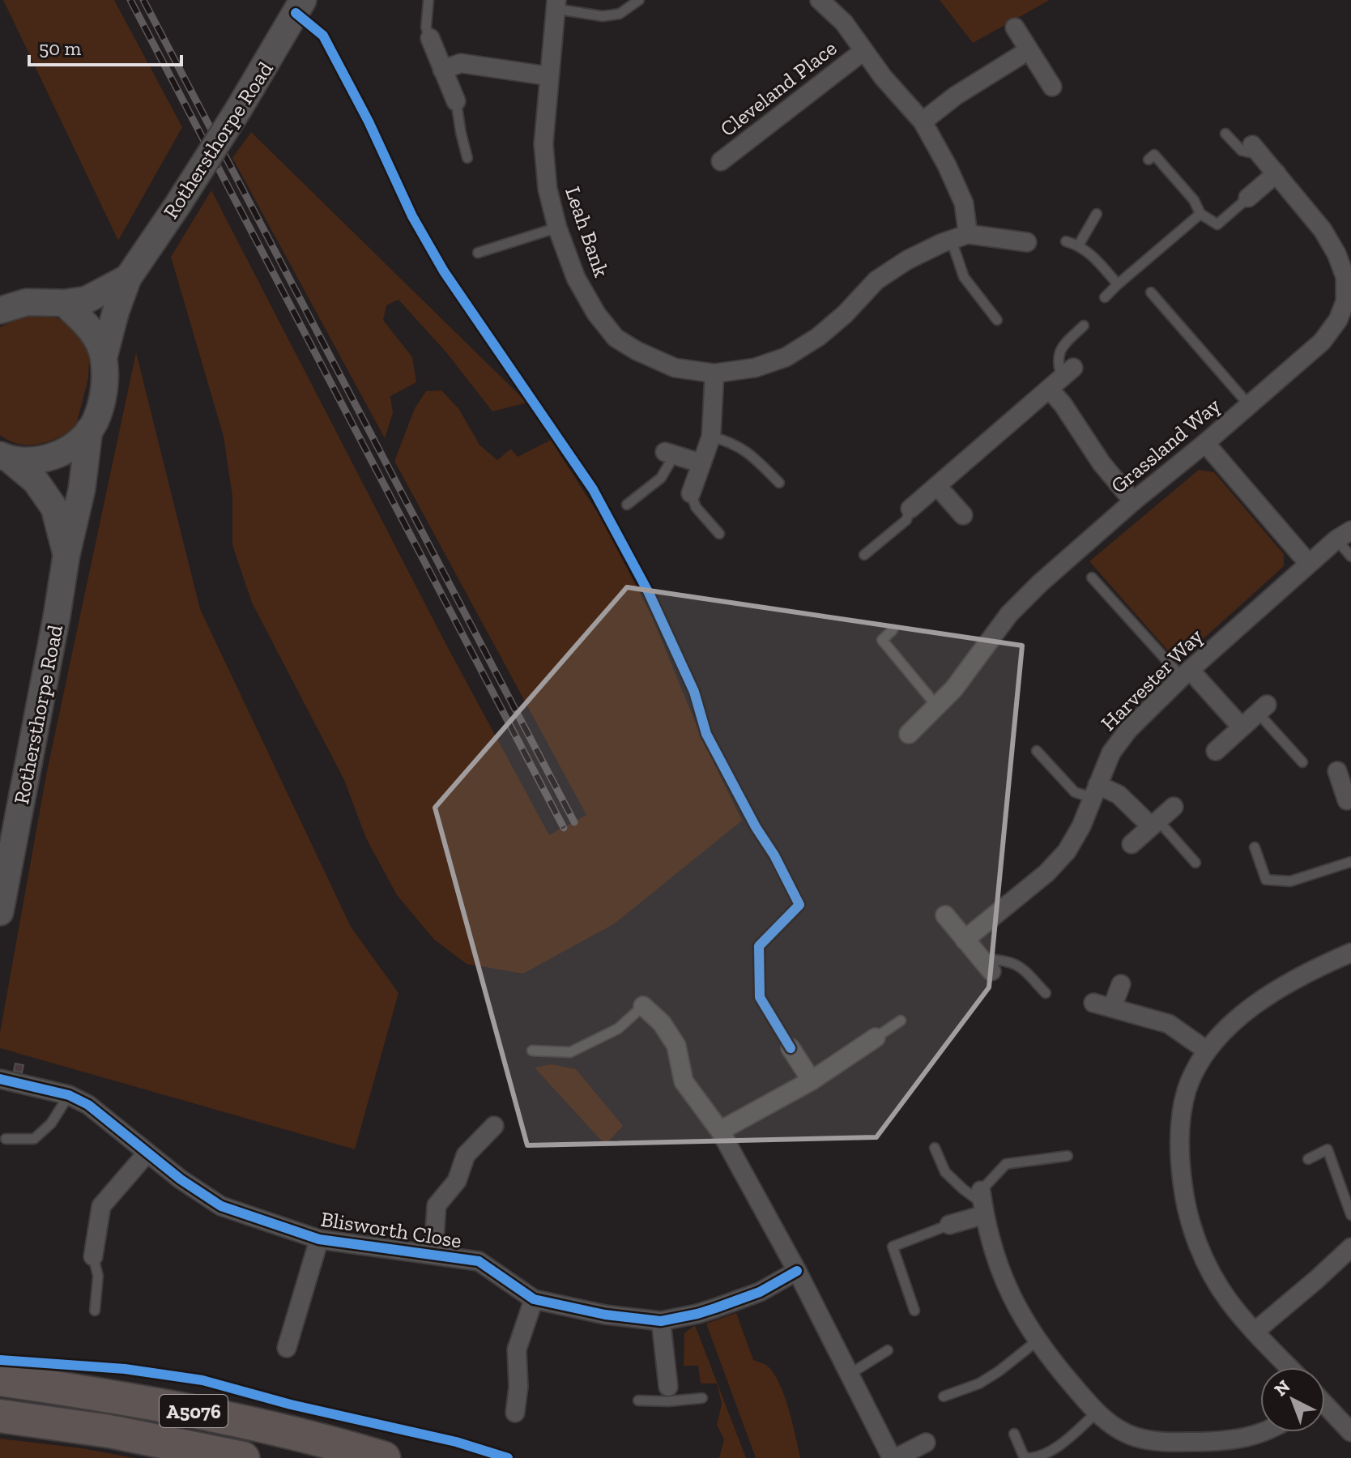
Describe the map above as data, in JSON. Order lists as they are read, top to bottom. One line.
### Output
{"streets":{"highway":["A5076"],"street":["Cleveland Place","Rothersthorpe Road","Leah Bank","Grassland Way","Harvester Way","Blisworth Close"]},"scale_bar":"50 m","north":"top left"}
